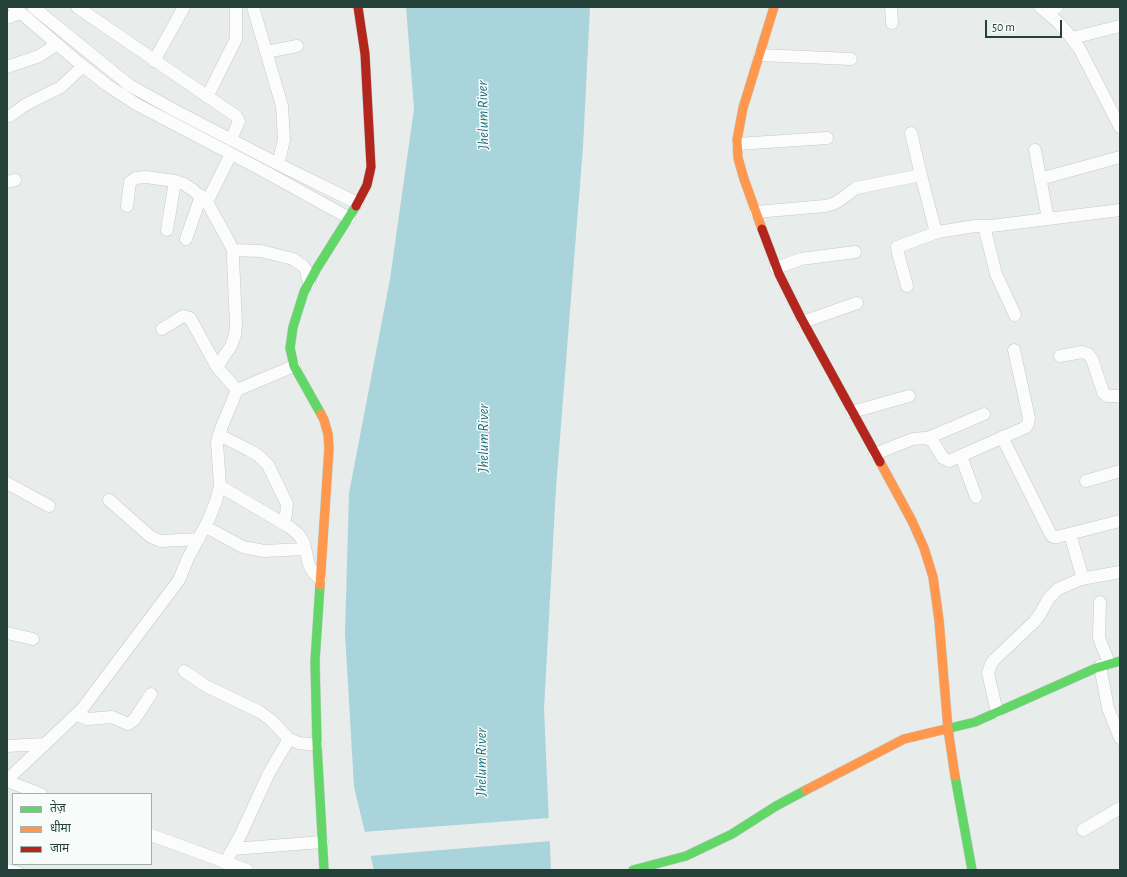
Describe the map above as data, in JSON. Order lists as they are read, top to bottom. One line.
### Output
{"water":["Jhelum River"],"legend":["तेज़","धीमा","जाम"],"scale_bar":"50 m"}
